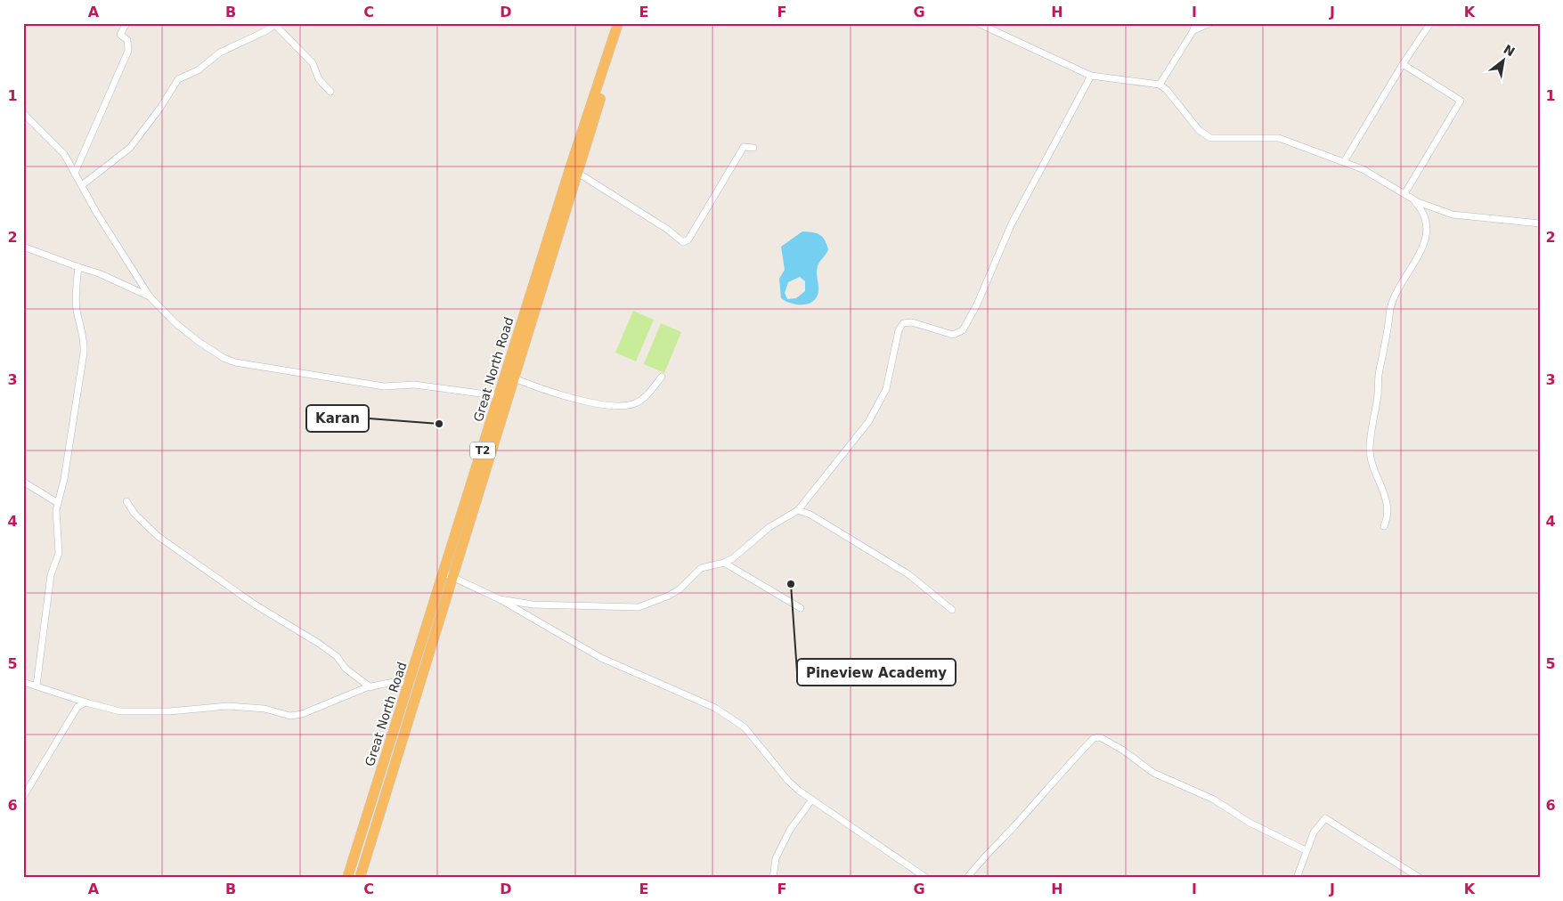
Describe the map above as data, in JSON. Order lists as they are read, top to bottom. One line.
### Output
{"streets":{"highway":["Great North Road","T2"]},"places":["Karan","Pineview Academy"],"north":"top right","grid":{"columns":["A","B","C","D","E","F","G","H","I","J","K"],"rows":["1","2","3","4","5","6"]}}
